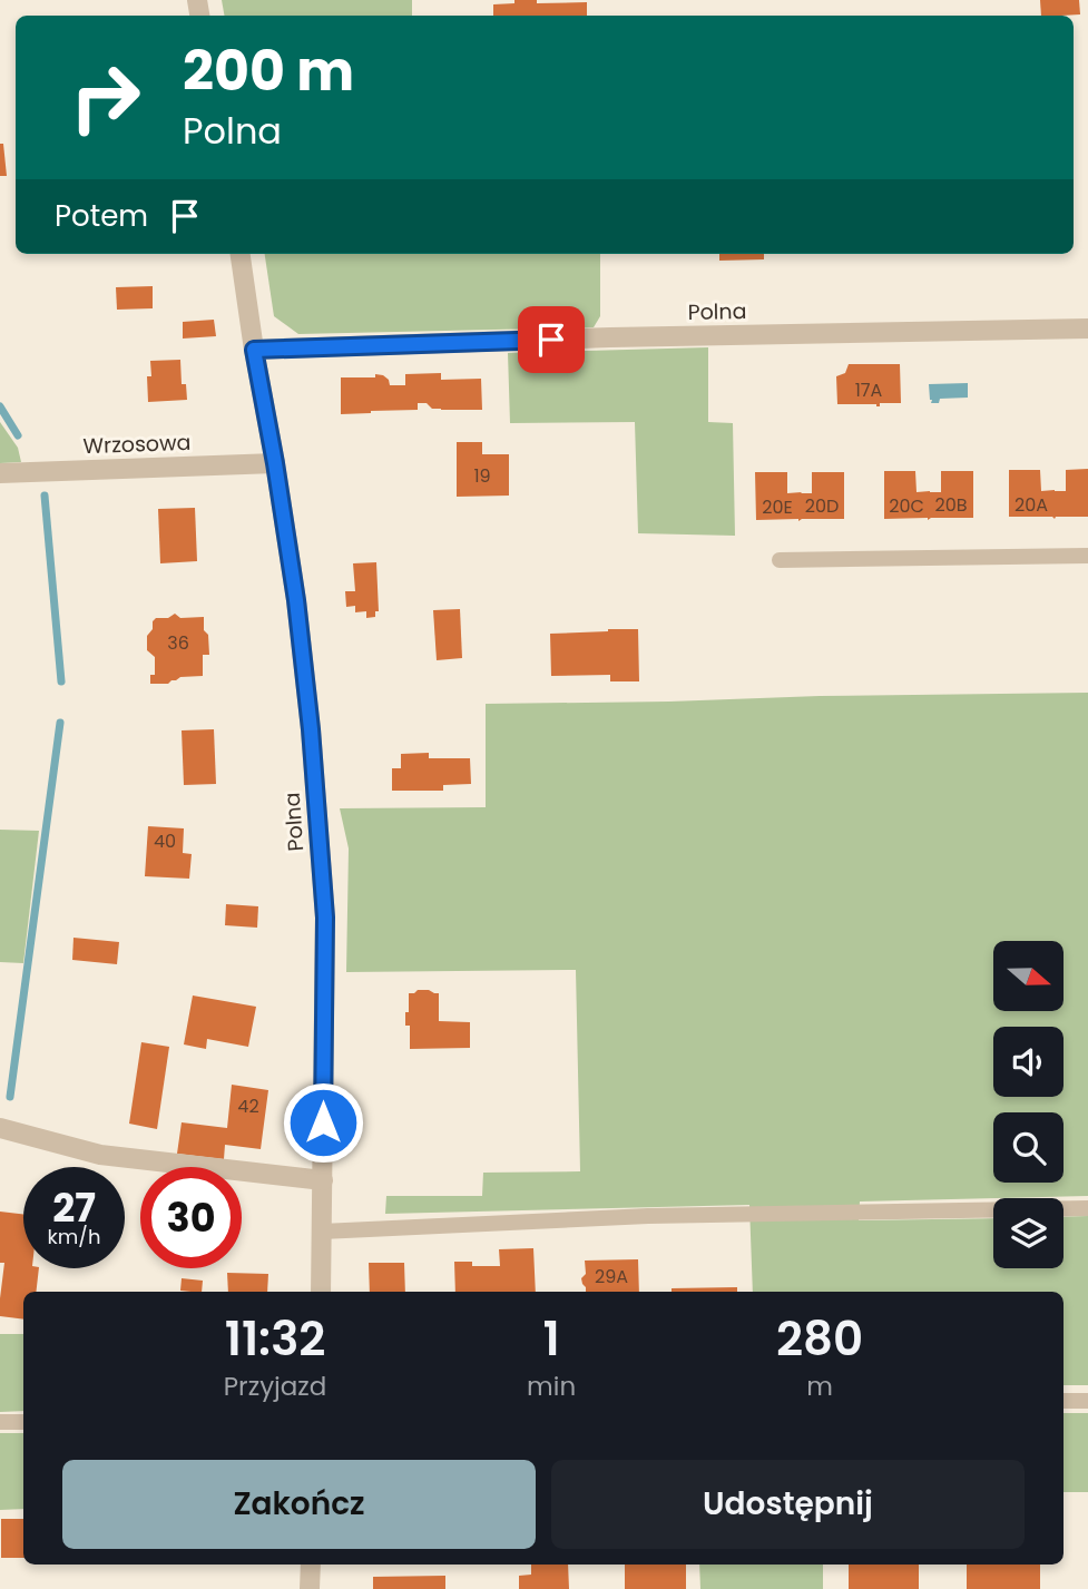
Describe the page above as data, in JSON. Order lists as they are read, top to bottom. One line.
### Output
{"streets":{"street":["Polna","Wrzosowa"]},"crossings":[["Polna","Wrzosowa"]],"house_numbers":["17A","19","20B","20A","20D","20C","20E","36","40","42","29A"],"north":"right","page":{"turn":["200 m","Polna"],"then":"Potem","speed":"27 km/h","limit":"30","eta":["11:32","Przyjazd","1","min","280","m"],"buttons":["Zakończ","Udostępnij"]}}
